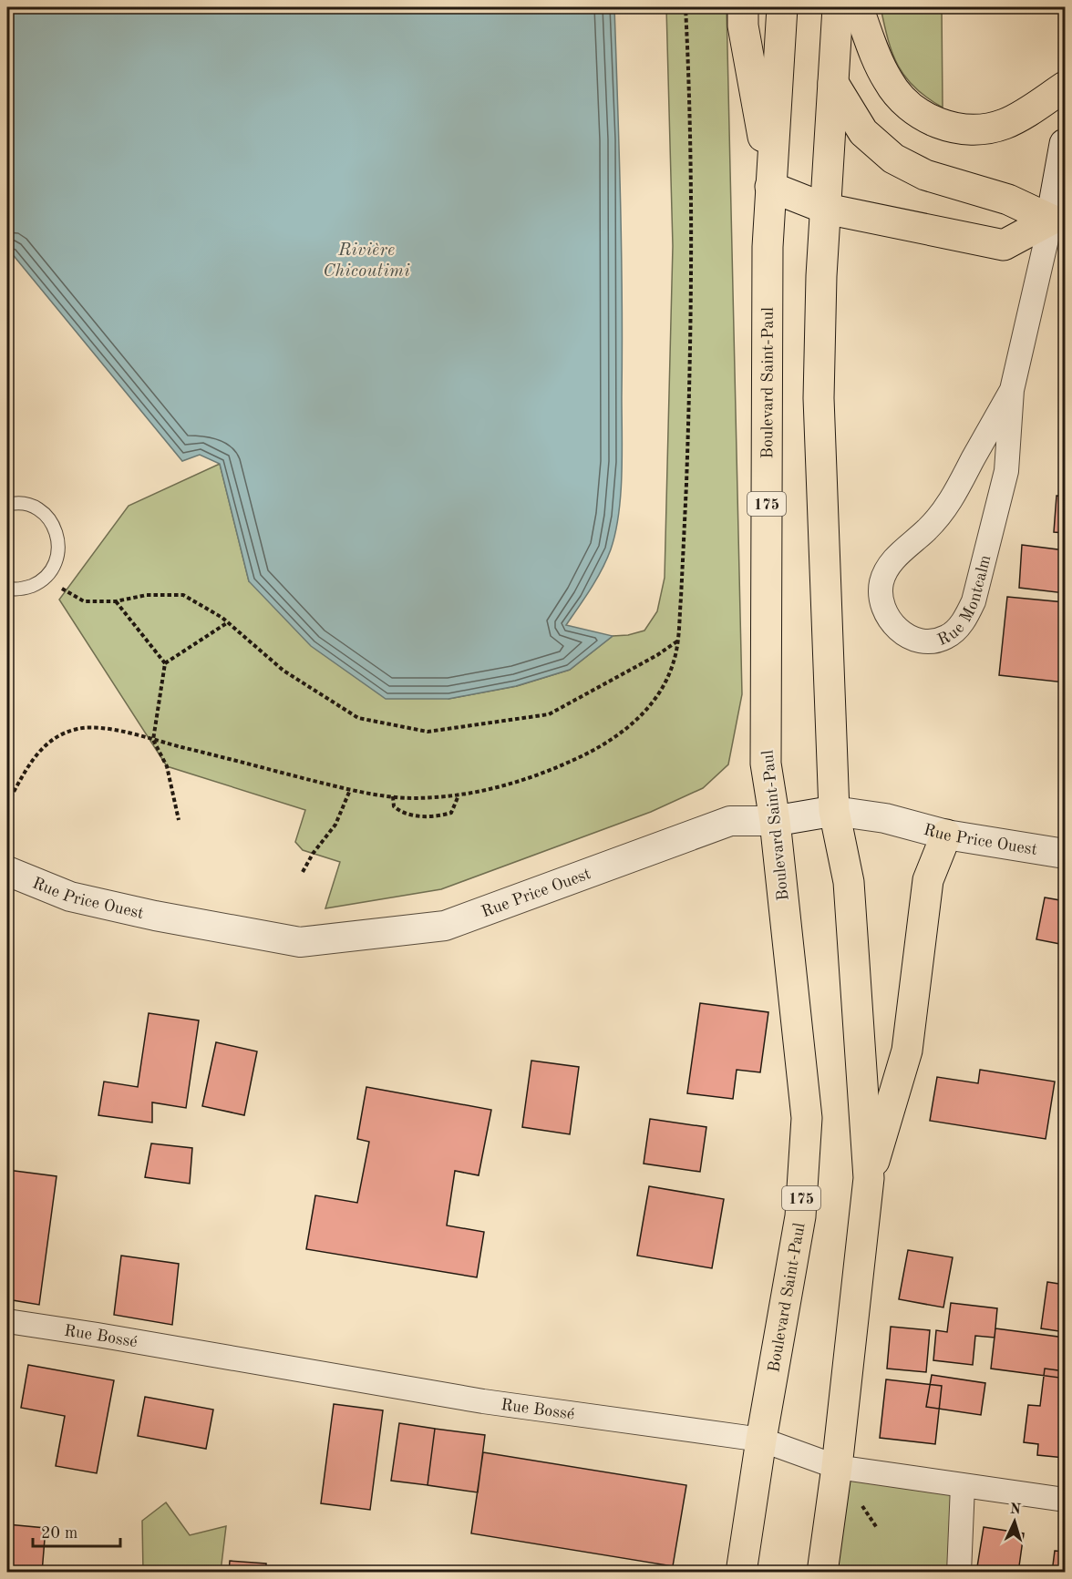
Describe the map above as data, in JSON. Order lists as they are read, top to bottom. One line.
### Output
{"streets":{"main road":["Boulevard Saint-Paul","175","Rue Montcalm","Rue Price Ouest"],"street":["Rue Bossé"]},"crossings":[["Boulevard Saint-Paul","Rue Price Ouest"],["Boulevard Saint-Paul","Rue Bossé"]],"water":["Rivière Chicoutimi"],"scale_bar":"20 m","north":"top"}
